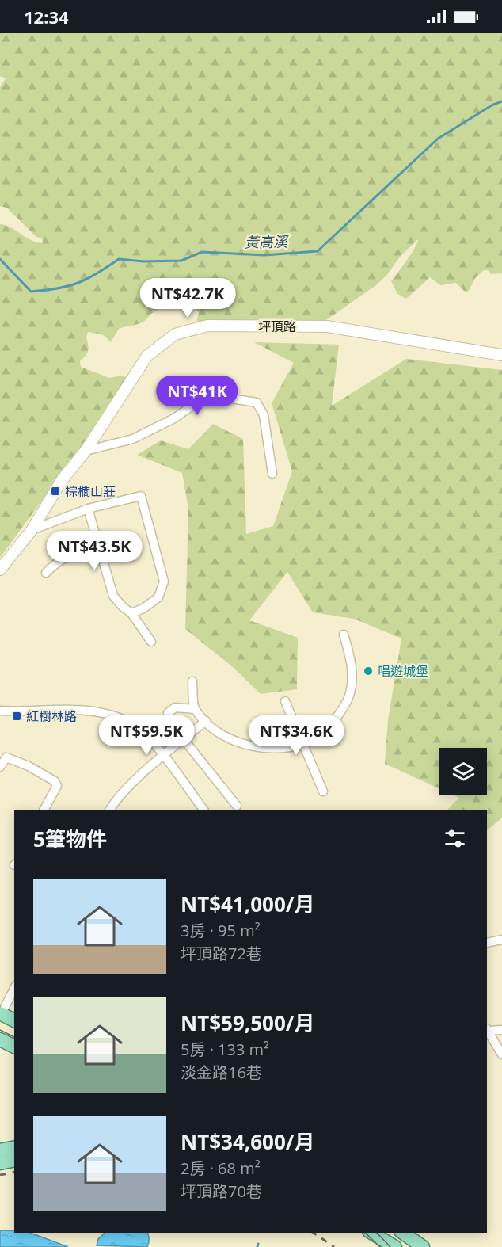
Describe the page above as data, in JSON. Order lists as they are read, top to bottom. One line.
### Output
{"streets":{"street":["坪頂路"]},"water":["黃高溪"],"places":{"transit":["棕櫚山莊","紅樹林路"],"other":["唱遊城堡"]},"page":{"status":"12:34","price":["NT$42.7K","NT$41K","NT$43.5K","NT$59.5K","NT$34.6K"],"heading":"5筆物件","list":[{"name":"NT$41,000/月","note":"3房 · 95 m² · 坪頂路72巷"},{"name":"NT$59,500/月","note":"5房 · 133 m² · 淡金路16巷"},{"name":"NT$34,600/月","note":"2房 · 68 m² · 坪頂路70巷"}]}}
